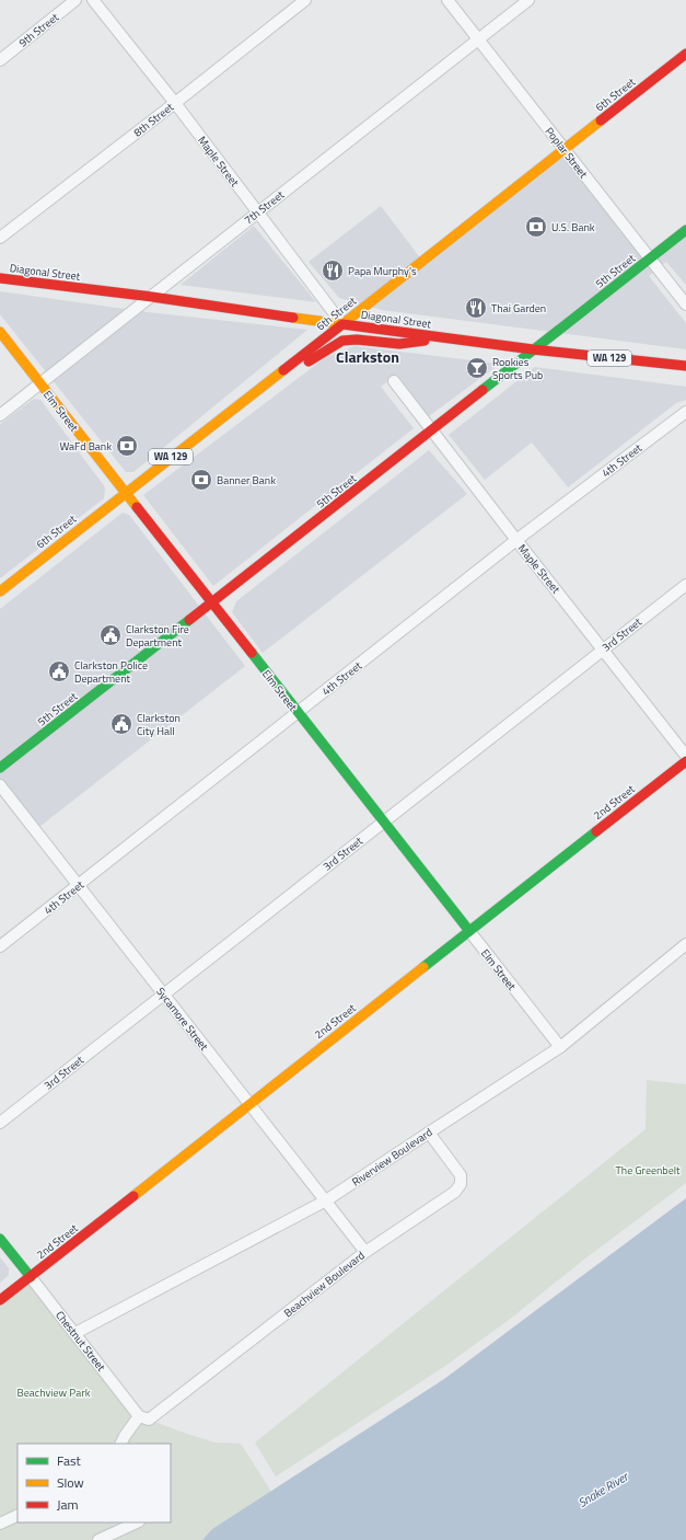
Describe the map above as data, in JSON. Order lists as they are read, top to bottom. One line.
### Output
{"streets":{"street":["9th Street","6th Street","8th Street","Poplar Street","Maple Street","7th Street","5th Street","Diagonal Street","WA 129","Elm Street","4th Street","3rd Street","2nd Street","Sycamore Street","Riverview Boulevard","Beachview Boulevard","Chestnut Street"]},"crossings":[["6th Street","Poplar Street"],["6th Street","Maple Street"],["6th Street","Diagonal Street"],["6th Street","WA 129"],["6th Street","Elm Street"],["8th Street","Maple Street"],["Poplar Street","7th Street"],["Poplar Street","5th Street"],["Maple Street","7th Street"],["Maple Street","5th Street"],["Maple Street","Diagonal Street"],["Maple Street","4th Street"],["Maple Street","3rd Street"],["7th Street","Diagonal Street"],["7th Street","Elm Street"],["5th Street","Diagonal Street"],["5th Street","Elm Street"],["Diagonal Street","WA 129"],["Elm Street","4th Street"],["Elm Street","3rd Street"],["Elm Street","2nd Street"],["Elm Street","Riverview Boulevard"],["4th Street","Sycamore Street"],["3rd Street","Sycamore Street"],["2nd Street","Sycamore Street"],["2nd Street","Chestnut Street"],["Sycamore Street","Riverview Boulevard"],["Sycamore Street","Beachview Boulevard"],["Riverview Boulevard","Beachview Boulevard"],["Riverview Boulevard","Chestnut Street"],["Beachview Boulevard","Chestnut Street"]],"districts":["Clarkston"],"water":["Snake River"],"parks":["The Greenbelt","Beachview Park"],"places":{"bank":["U.S. Bank","WaFd Bank","Banner Bank"],"restaurant":["Papa Murphy's","Thai Garden"],"bar":["Rookies Sports Pub"],"public building":["Clarkston Fire Department","Clarkston Police Department","Clarkston City Hall"]},"legend":["Fast","Slow","Jam"]}
